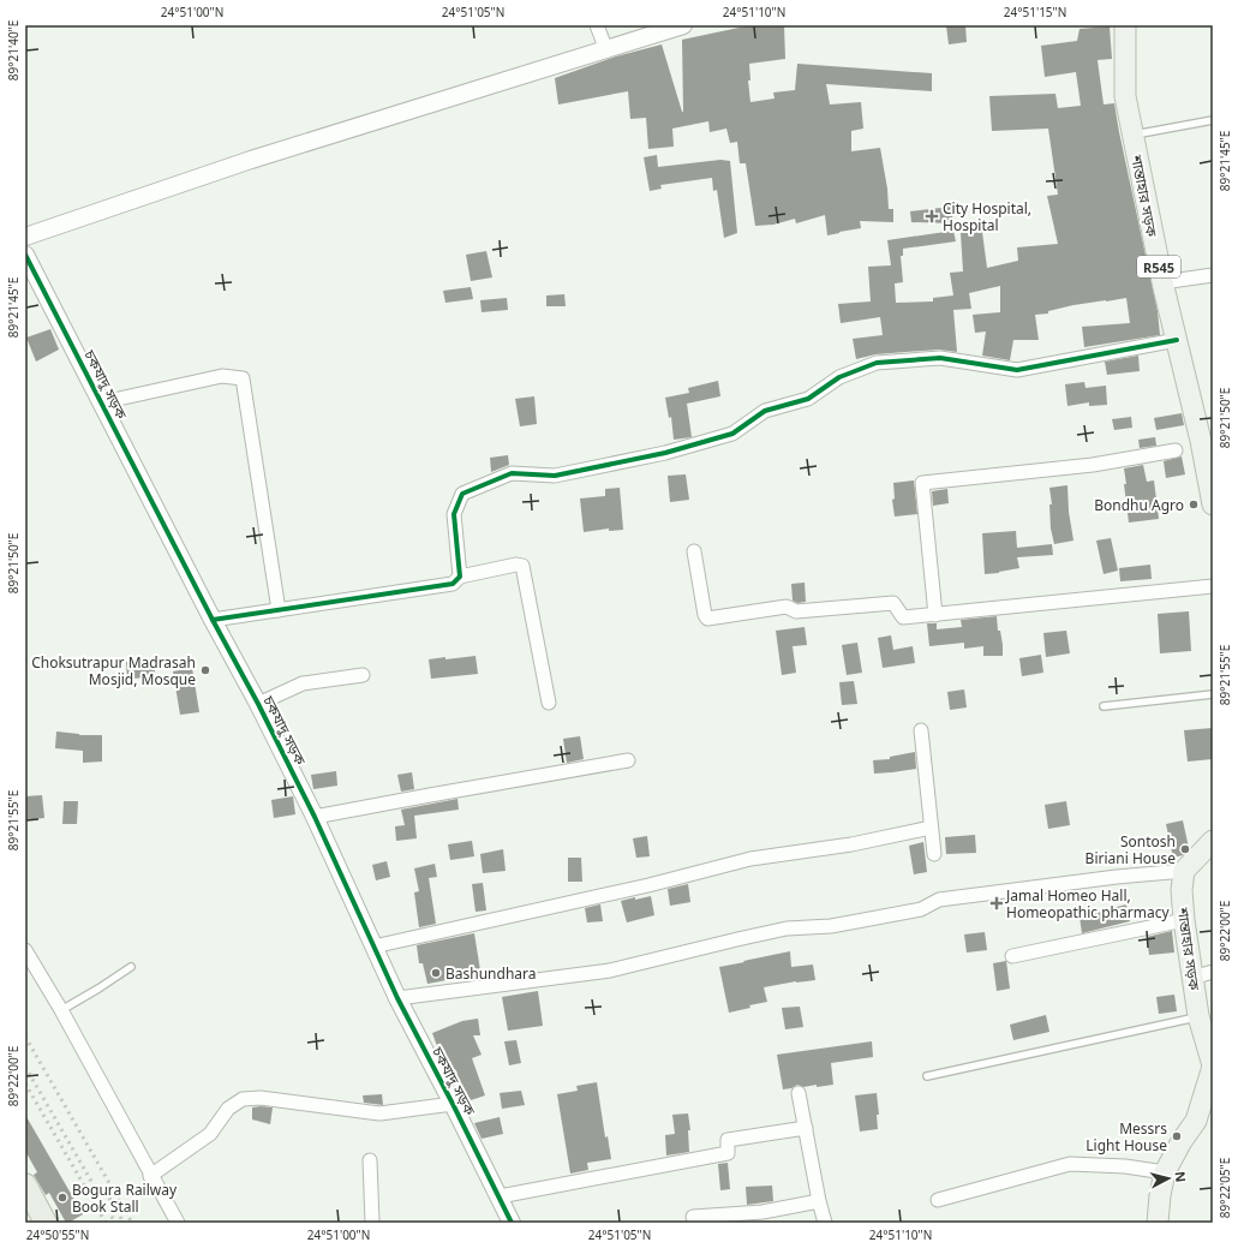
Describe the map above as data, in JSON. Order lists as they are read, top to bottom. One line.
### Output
{"streets":{"main road":["শান্তাহার সড়ক","R545"],"street":["চকযাদু সড়ক"]},"places":{"health":["City Hospital, Hospital","Jamal Homeo Hall, Homeopathic pharmacy"],"other":["Bondhu Agro","Choksutrapur Madrasah Mosjid, Mosque","Sontosh Biriani House","Bashundhara","Messrs Light House","Bogura Railway Book Stall"]},"north":"right","coordinates":["24°51'00\"N","24°51'05\"N","24°51'10\"N","24°51'15\"N","89°21'40\"E","89°21'45\"E","89°21'50\"E","89°21'55\"E","89°22'00\"E","89°22'05\"E","24°50'55\"N"]}
